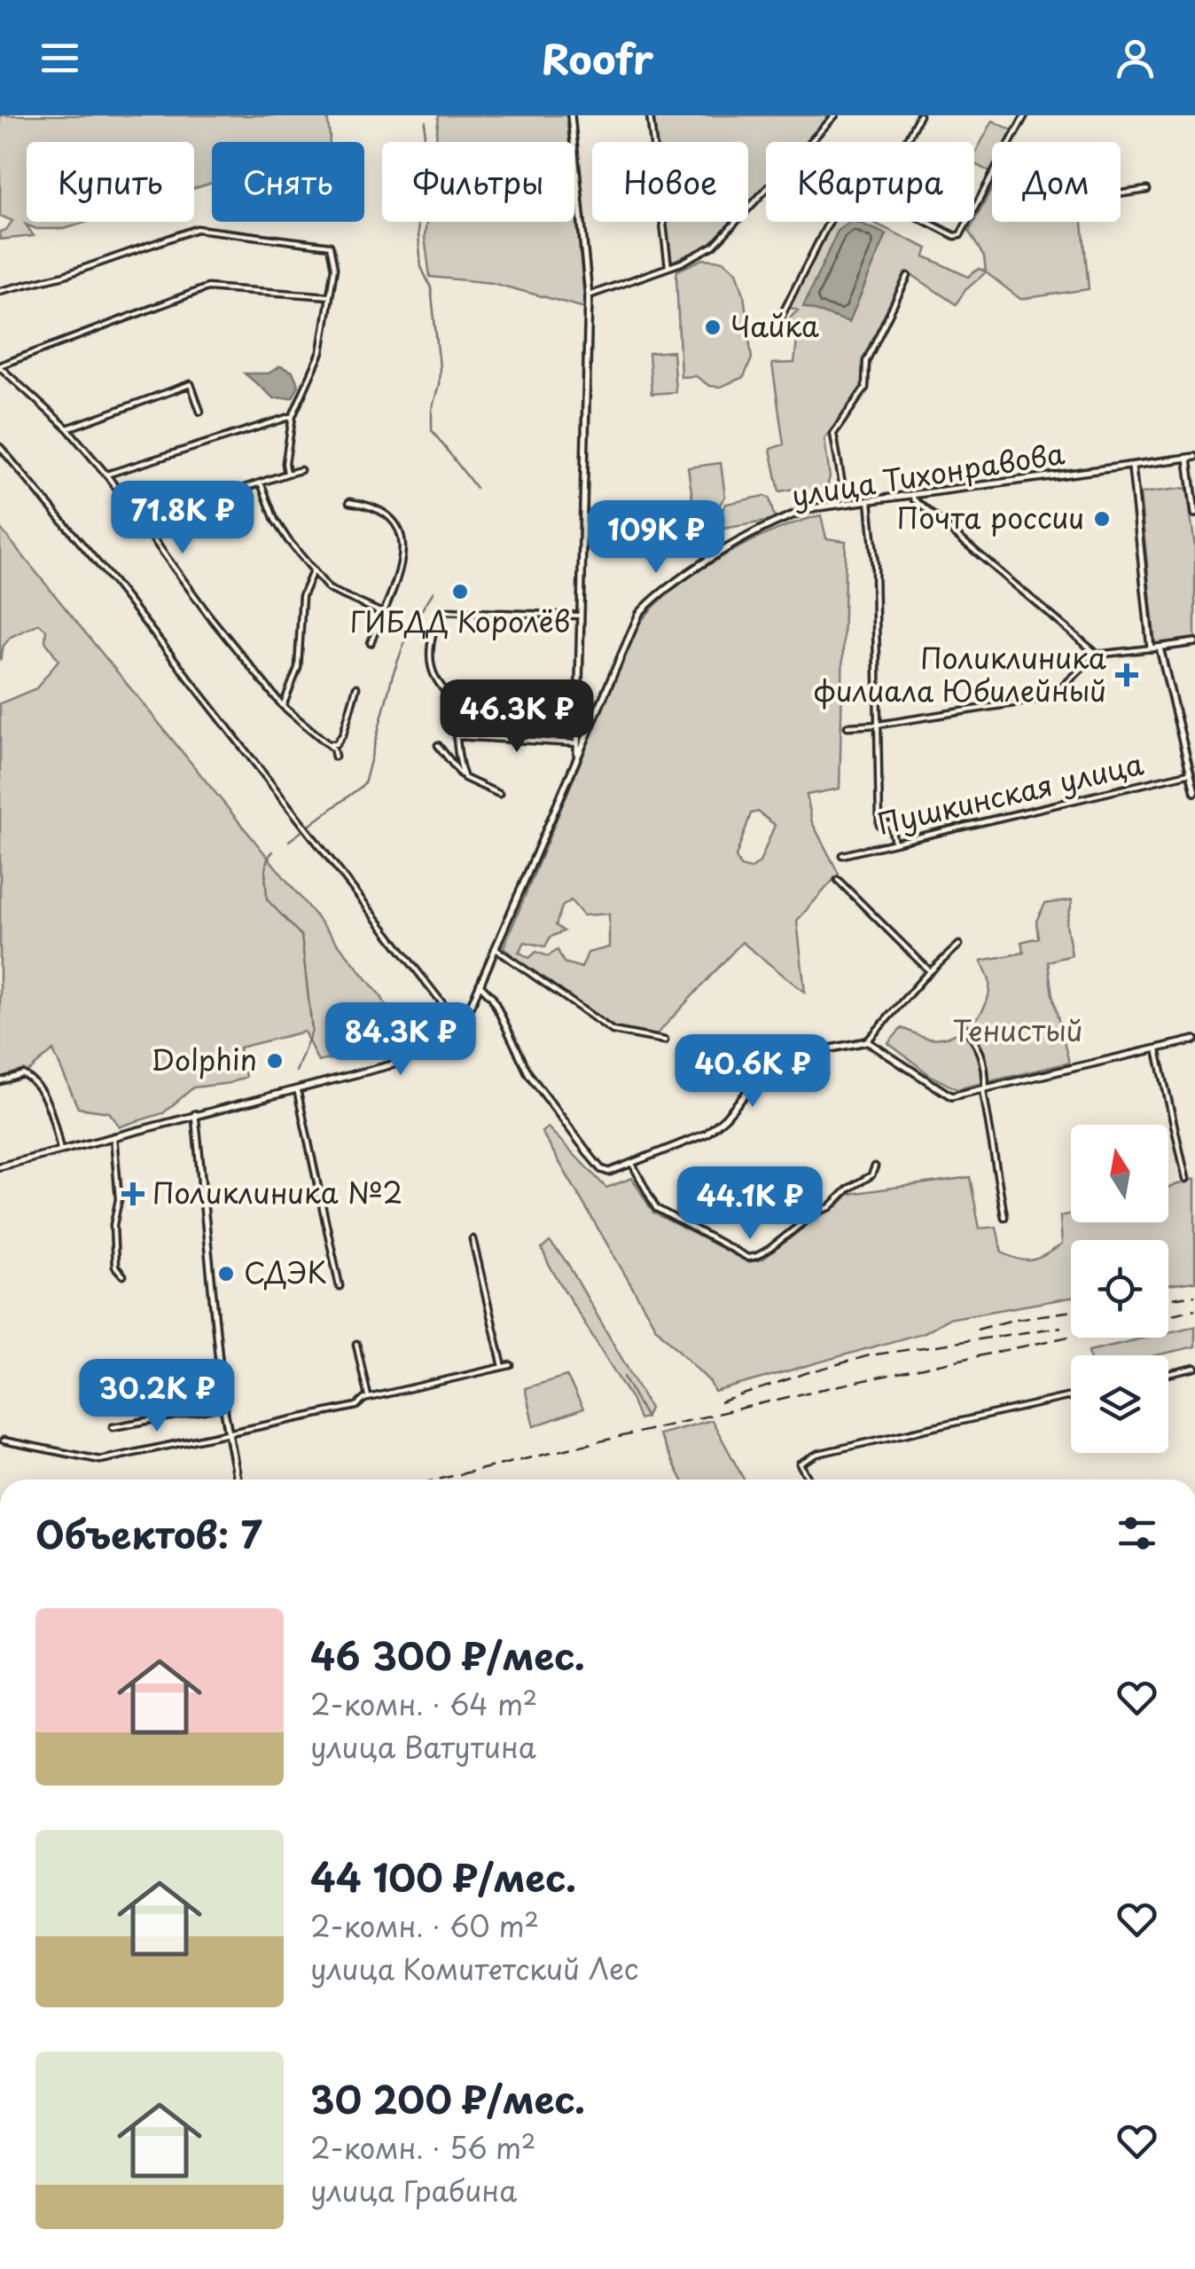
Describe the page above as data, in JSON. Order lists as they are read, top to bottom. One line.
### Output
{"streets":{"street":["улица Тихонравова","Пушкинская улица"]},"parks":["Тенистый"],"places":{"other":["Чайка","Почта россии","ГИБДД Королёв","Dolphin","СДЭК"],"health":["Поликлиника филиала Юбилейный","Поликлиника №2"]},"north":"top","page":{"header":"Roofr","chip":["Купить","Снять","Фильтры","Новое","Квартира","Дом"],"price":["71.8K ₽","109K ₽","46.3K ₽","84.3K ₽","40.6K ₽","44.1K ₽","30.2K ₽"],"heading":"Объектов: 7","list":[{"name":"46 300 ₽/мес.","note":"2-комн. · 64 m² · улица Ватутина"},{"name":"44 100 ₽/мес.","note":"2-комн. · 60 m² · улица Комитетский Лес"},{"name":"30 200 ₽/мес.","note":"2-комн. · 56 m² · улица Грабина"}]}}
